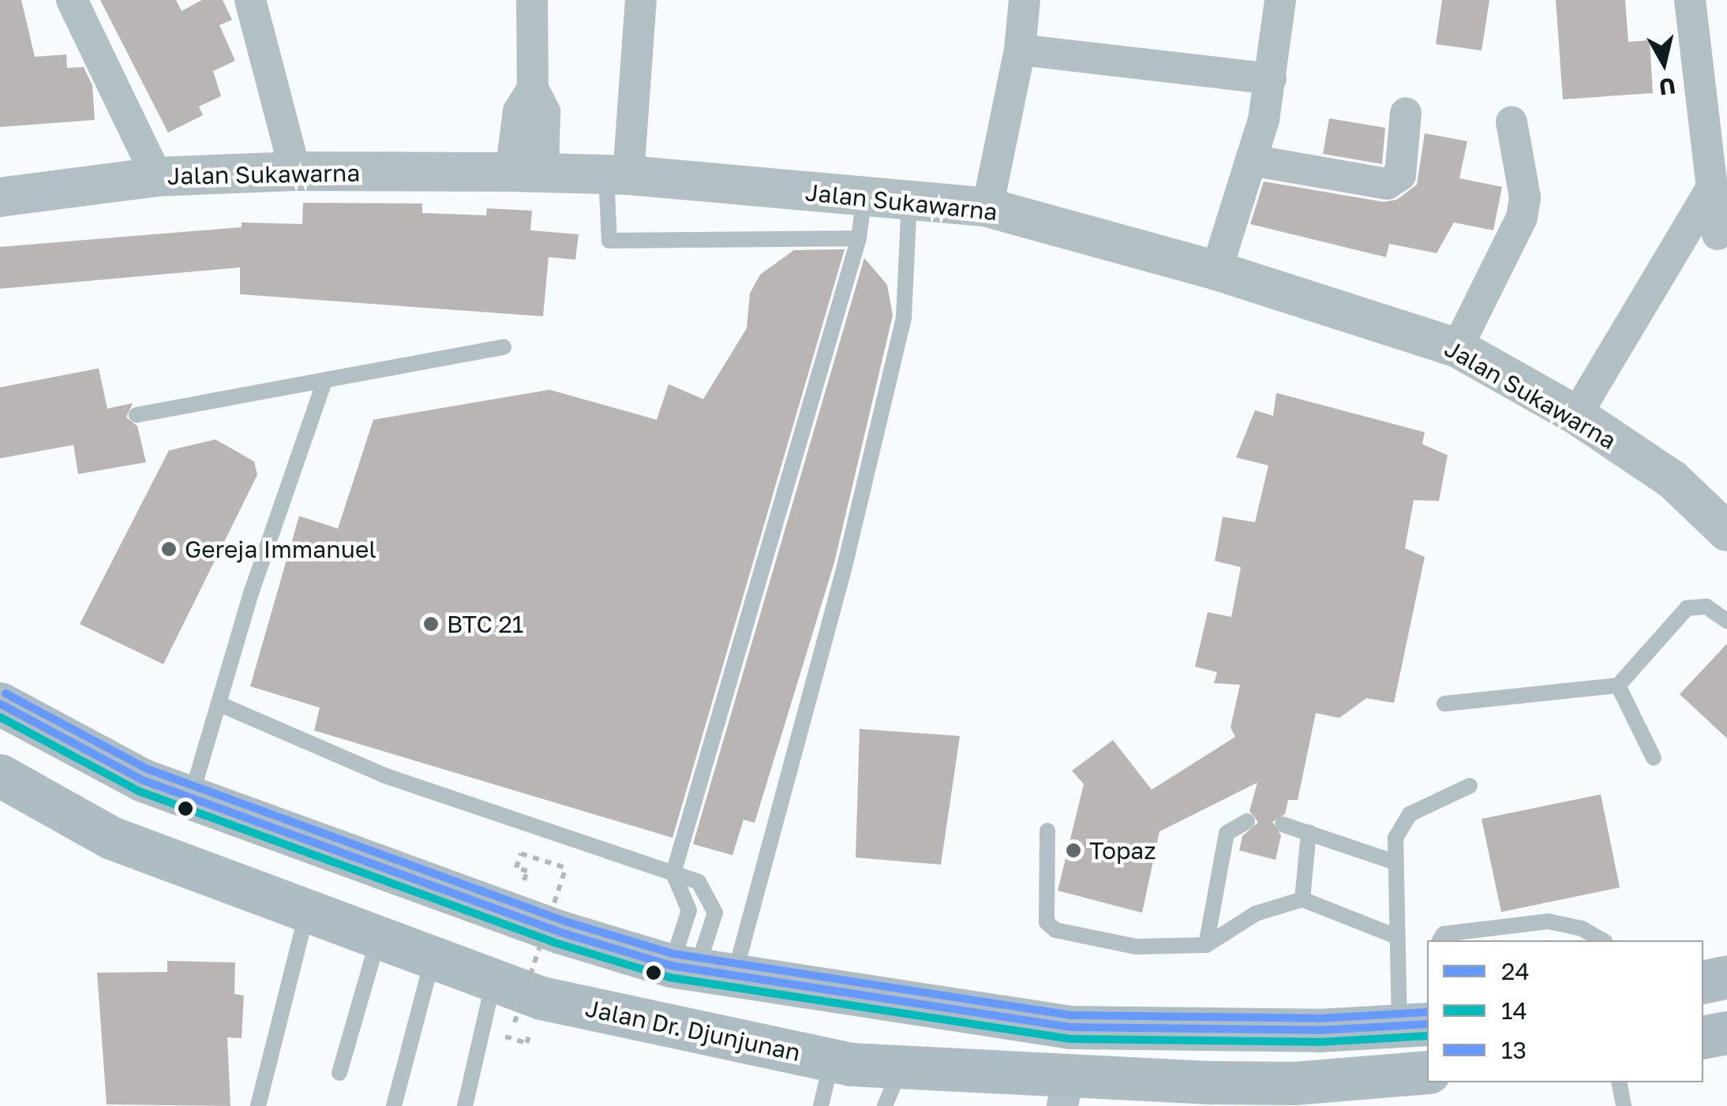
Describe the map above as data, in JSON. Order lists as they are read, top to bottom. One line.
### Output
{"streets":{"highway":["Jalan Dr. Djunjunan"],"street":["Jalan Sukawarna"]},"places":["Gereja Immanuel","BTC 21","Topaz"],"lines":["transit line 13","transit line 24","transit line 14"],"legend":["24","14","13"],"north":"bottom"}
